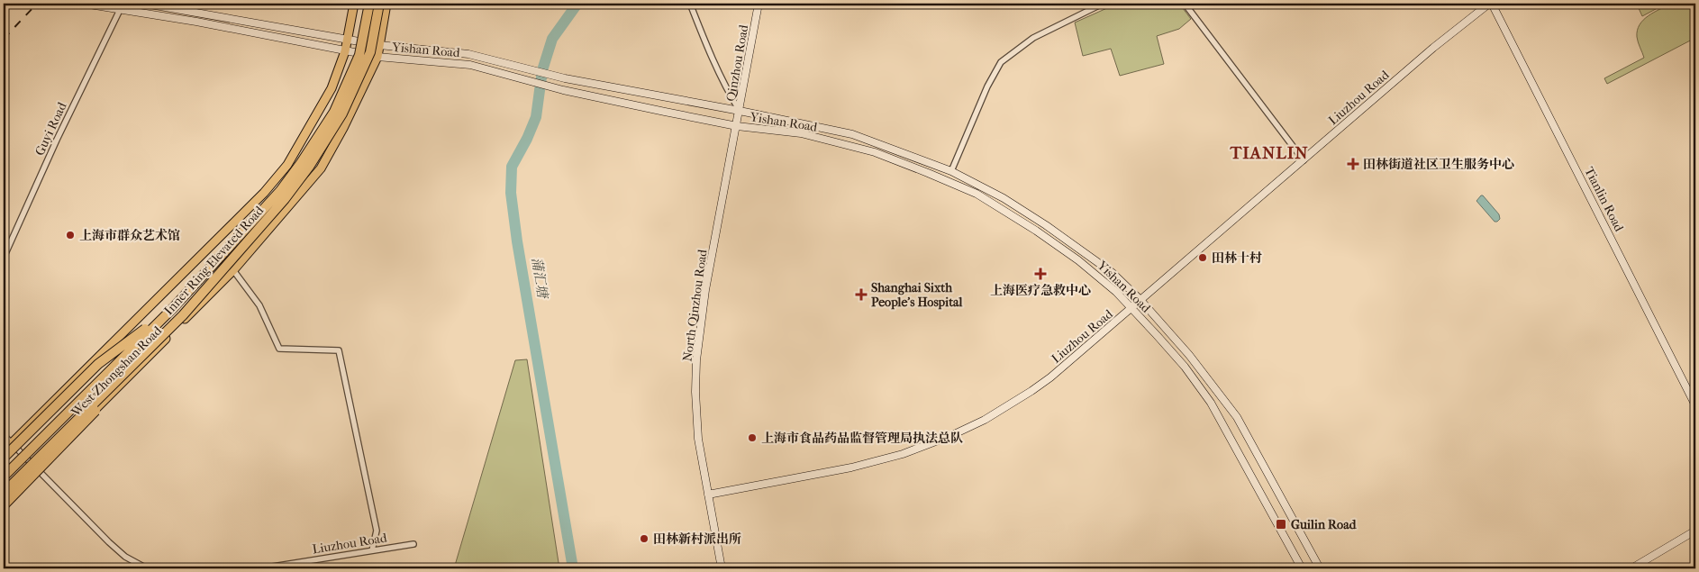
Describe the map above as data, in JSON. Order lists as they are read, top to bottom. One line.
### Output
{"streets":{"highway":["Inner Ring Elevated Road"],"main road":["Yishan Road","Qinzhou Road","Liuzhou Road","Tianlin Road","North Qinzhou Road","West Zhongshan Road"],"street":["Guyi Road"]},"crossings":[["Yishan Road","Qinzhou Road"],["Yishan Road","Liuzhou Road"],["Yishan Road","Guyi Road"],["Yishan Road","North Qinzhou Road"],["Yishan Road","West Zhongshan Road"],["Qinzhou Road","North Qinzhou Road"],["Liuzhou Road","Tianlin Road"],["Liuzhou Road","North Qinzhou Road"]],"districts":["TIANLIN"],"water":["蒲汇塘"],"places":{"health":["田林街道社区卫生服务中心","上海医疗急救中心","Shanghai Sixth People's Hospital"],"other":["上海市群众艺术馆","田林十村","上海市食品药品监督管理局执法总队","田林新村派出所"],"transit":["Guilin Road"]}}
